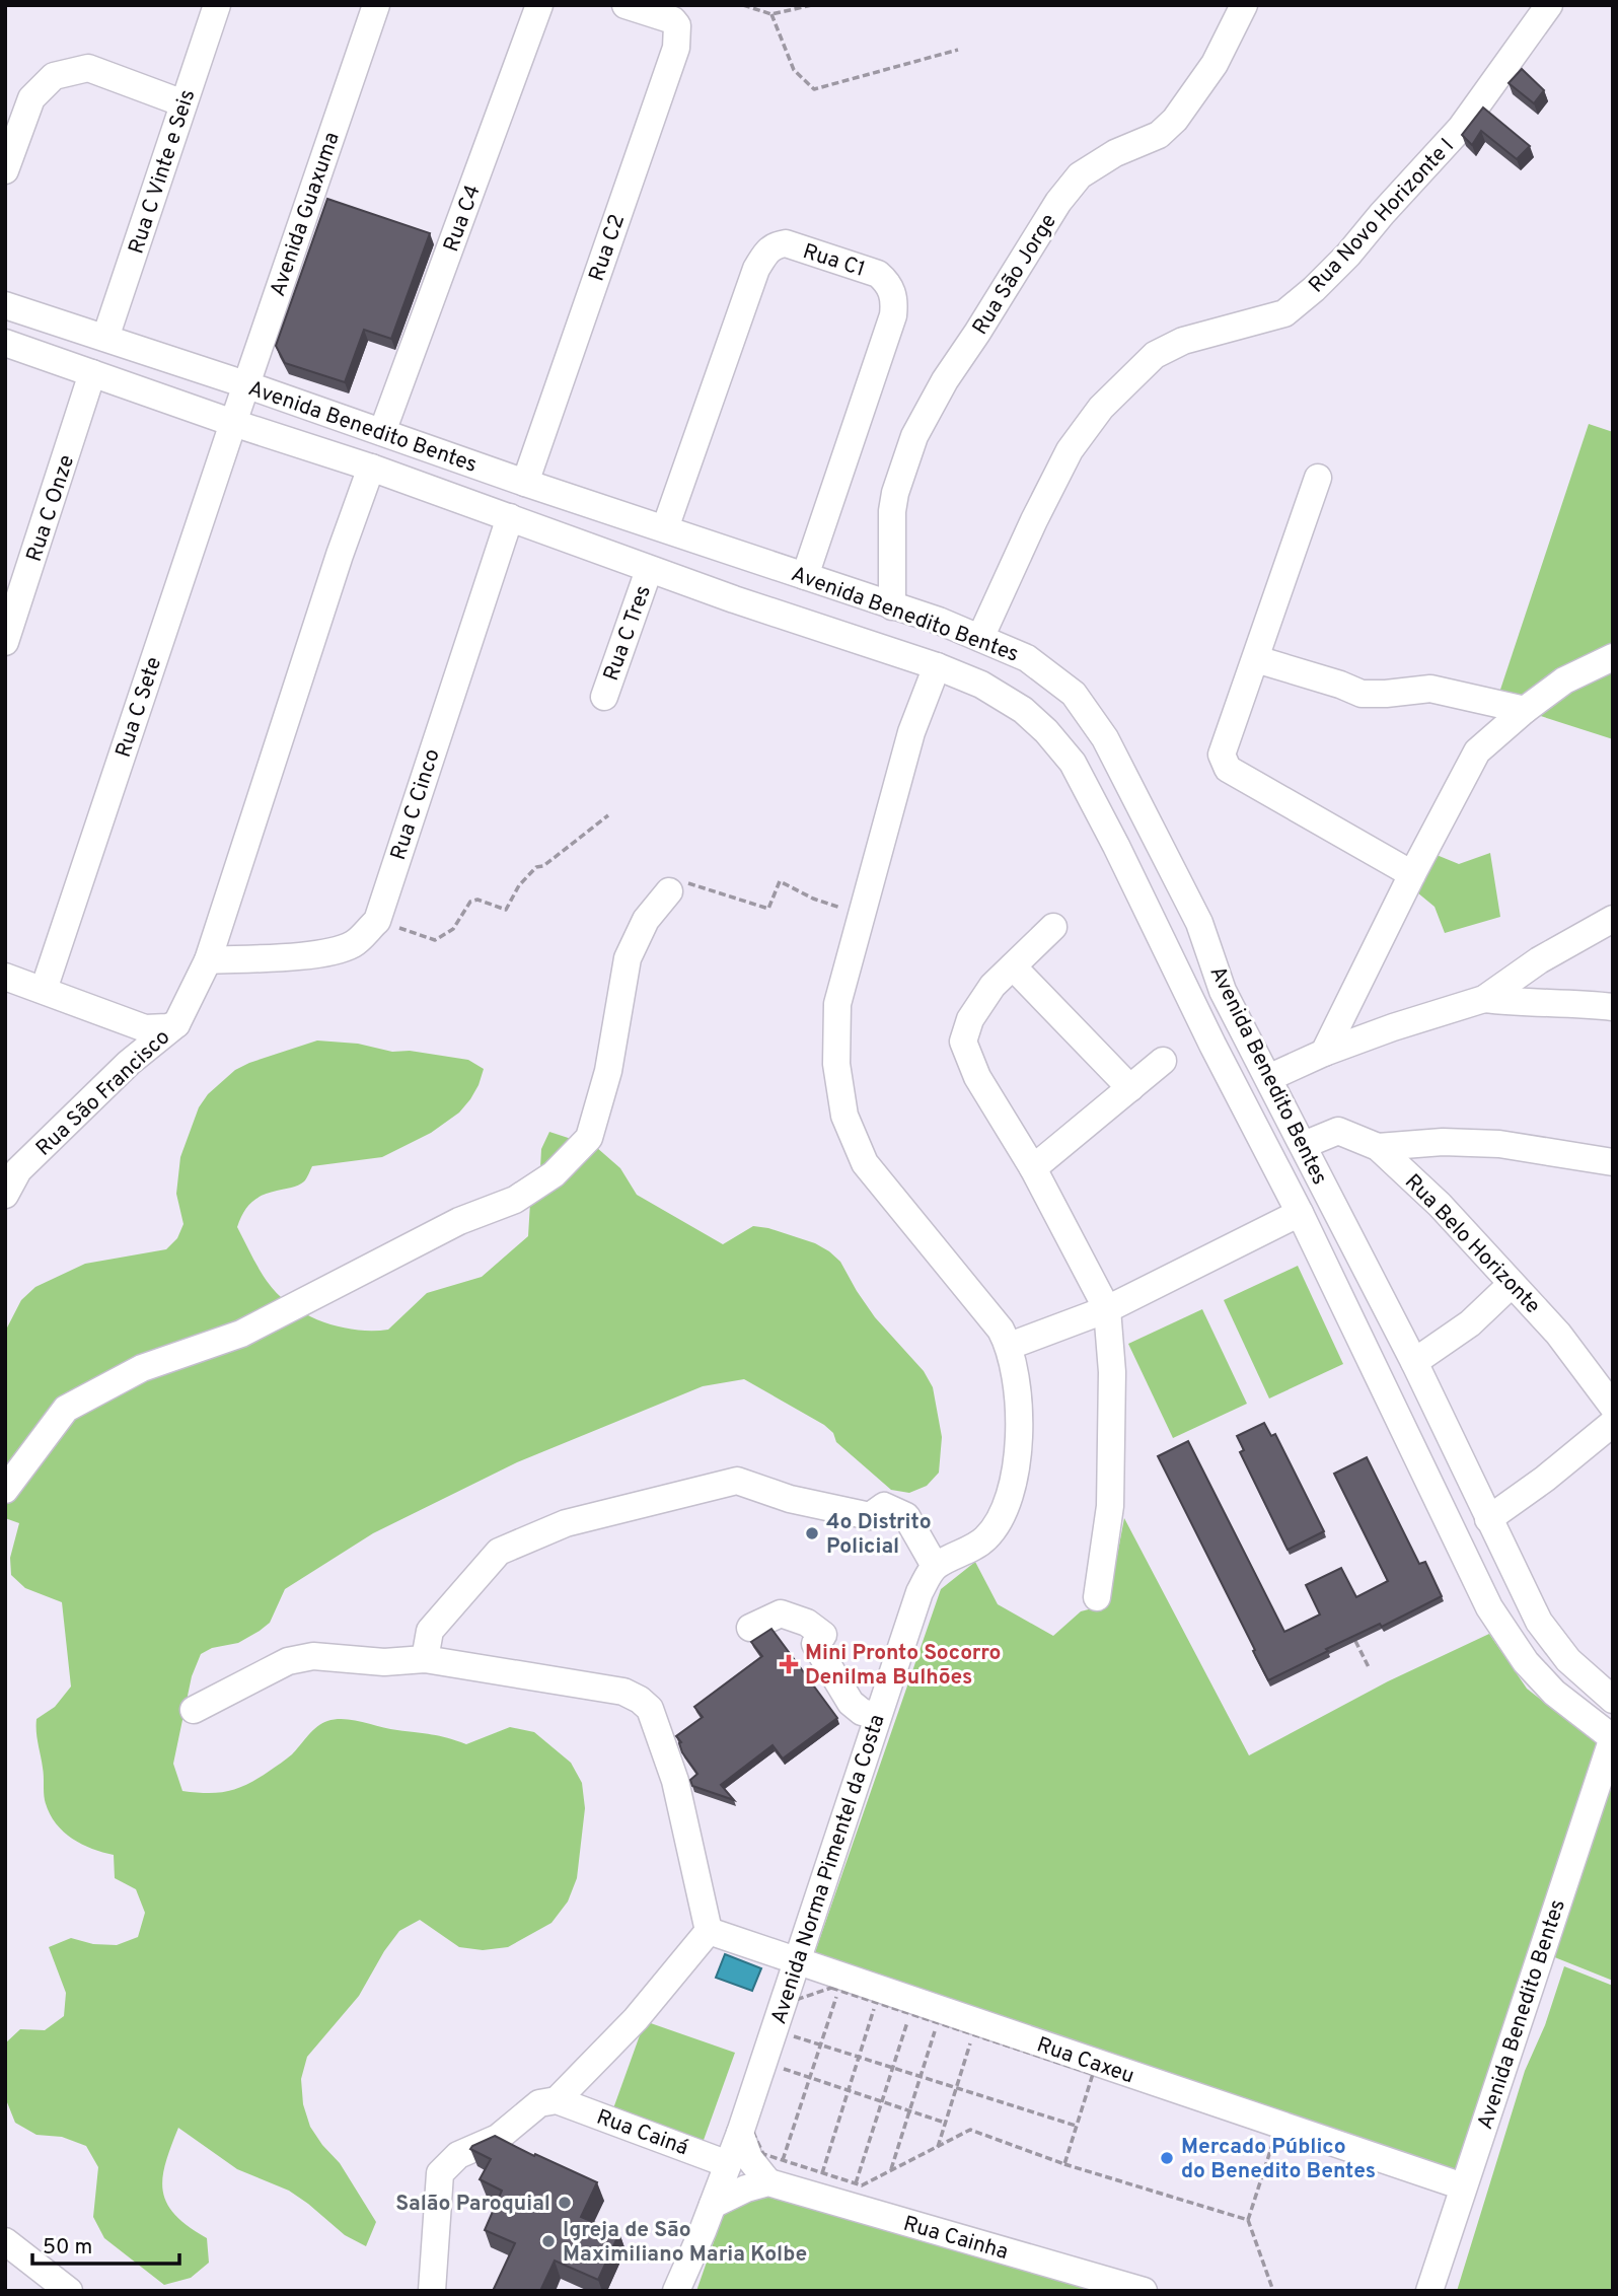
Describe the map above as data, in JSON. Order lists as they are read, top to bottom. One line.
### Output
{"streets":{"street":["Rua C Vinte e Seis","Avenida Guaxuma","Rua Novo Horizonte I","Rua C4","Rua C2","Rua C1","Rua São Jorge","Avenida Benedito Bentes","Rua C Onze","Rua C Tres","Rua C Sete","Rua C Cinco","Rua São Francisco","Rua Belo Horizonte","Avenida Norma Pimentel da Costa","Rua Caxeu","Rua Cainá","Rua Cainha"]},"crossings":[["Rua C Vinte e Seis","Avenida Benedito Bentes"],["Avenida Guaxuma","Avenida Benedito Bentes"],["Avenida Guaxuma","Rua C Sete"],["Rua Novo Horizonte I","Avenida Benedito Bentes"],["Rua C4","Avenida Benedito Bentes"],["Rua C2","Avenida Benedito Bentes"],["Rua C1","Avenida Benedito Bentes"],["Rua São Jorge","Avenida Benedito Bentes"],["Avenida Benedito Bentes","Rua C Onze"],["Avenida Benedito Bentes","Rua C Tres"],["Avenida Benedito Bentes","Rua C Sete"],["Avenida Benedito Bentes","Rua C Cinco"],["Avenida Benedito Bentes","Rua Belo Horizonte"],["Avenida Benedito Bentes","Rua Caxeu"],["Avenida Norma Pimentel da Costa","Rua Caxeu"],["Avenida Norma Pimentel da Costa","Rua Cainá"]],"places":{"other":["4o Distrito Policial","Mercado Público do Benedito Bentes","Salão Paroquial","Igreja de São Maximiliano Maria Kolbe"],"health":["Mini Pronto Socorro Denilma Bulhões"]},"scale_bar":"50 m"}
